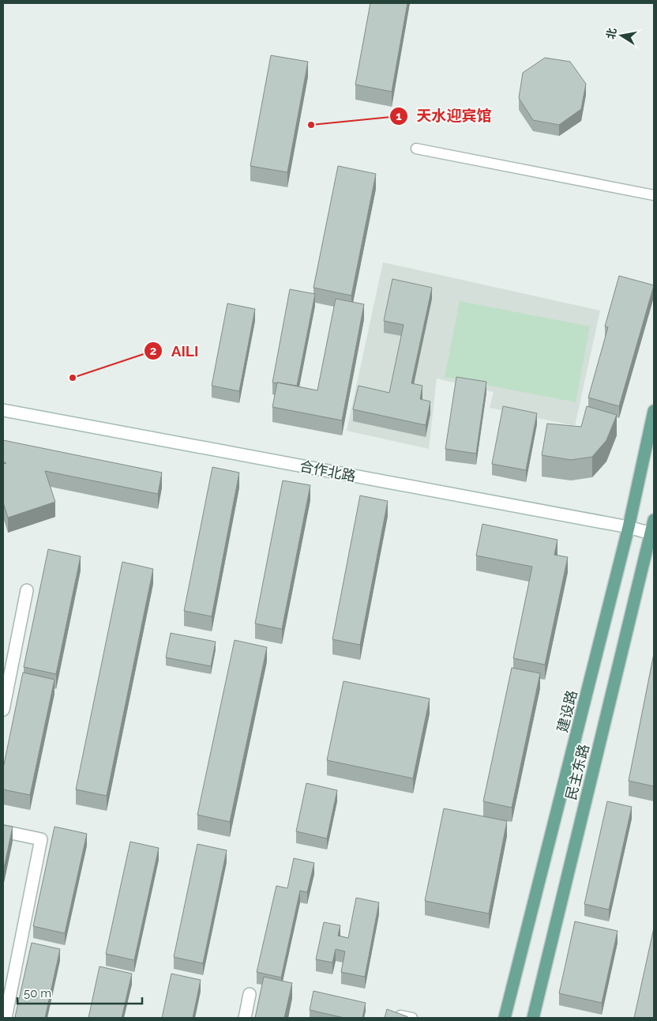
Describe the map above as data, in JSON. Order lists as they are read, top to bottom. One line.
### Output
{"streets":{"main road":["合作北路","建设路","民主东路"]},"crossings":[["合作北路","建设路"],["合作北路","民主东路"]],"places":["天水迎宾馆","AILI"],"scale_bar":"50 m","north":"left"}
